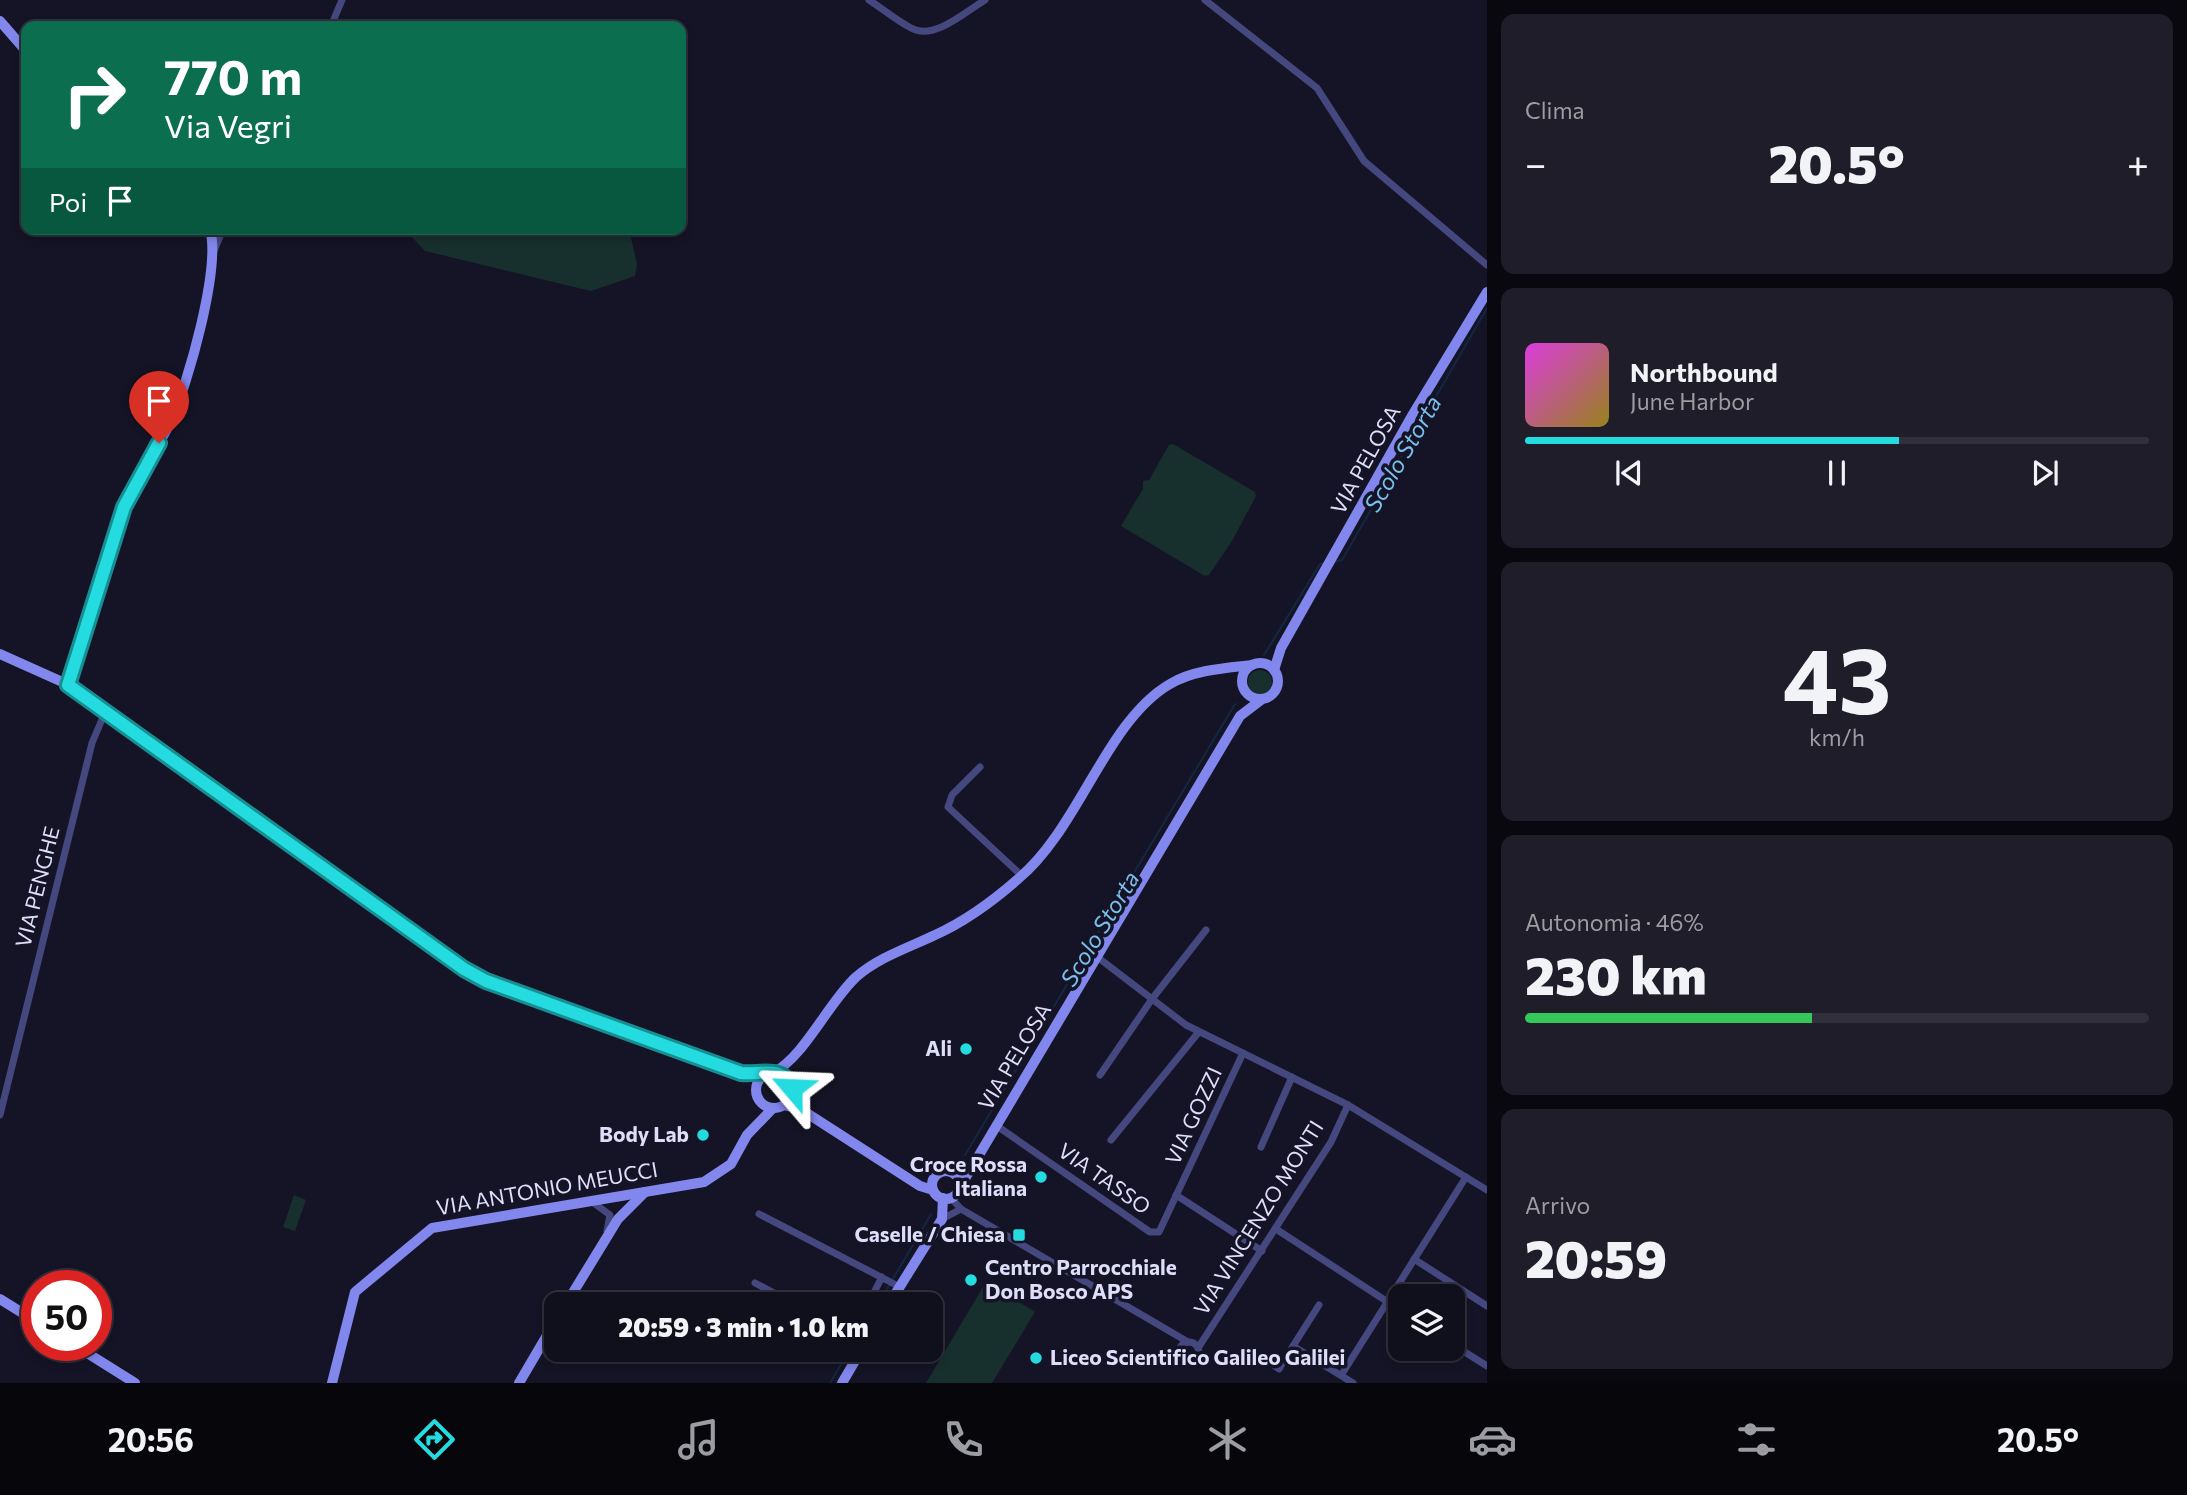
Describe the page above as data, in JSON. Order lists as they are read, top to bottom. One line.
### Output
{"streets":{"main road":["VIA PELOSA","VIA ANTONIO MEUCCI"],"street":["VIA PENGHE","VIA GOZZI","VIA TASSO","VIA VINCENZO MONTI"]},"crossings":[["VIA PELOSA","VIA TASSO"],["VIA GOZZI","VIA TASSO"]],"water":["Scolo Storta"],"places":{"other":["Ali","Body Lab","Croce Rossa Italiana","Centro Parrocchiale Don Bosco APS","Liceo Scientifico Galileo Galilei"],"transit":["Caselle / Chiesa"]},"page":{"tile":["Clima",["43","km/h"],["Autonomia · 46%","230 km"],["Arrivo","20:59"]],"turn":["770 m","Via Vegri"],"heat":["−","20.5°","+"],"then":"Poi","song":["Northbound","June Harbor"],"limit":"50","trip":"20:59 · 3 min · 1.0 km","tabs":["20:56","20.5°"]}}
